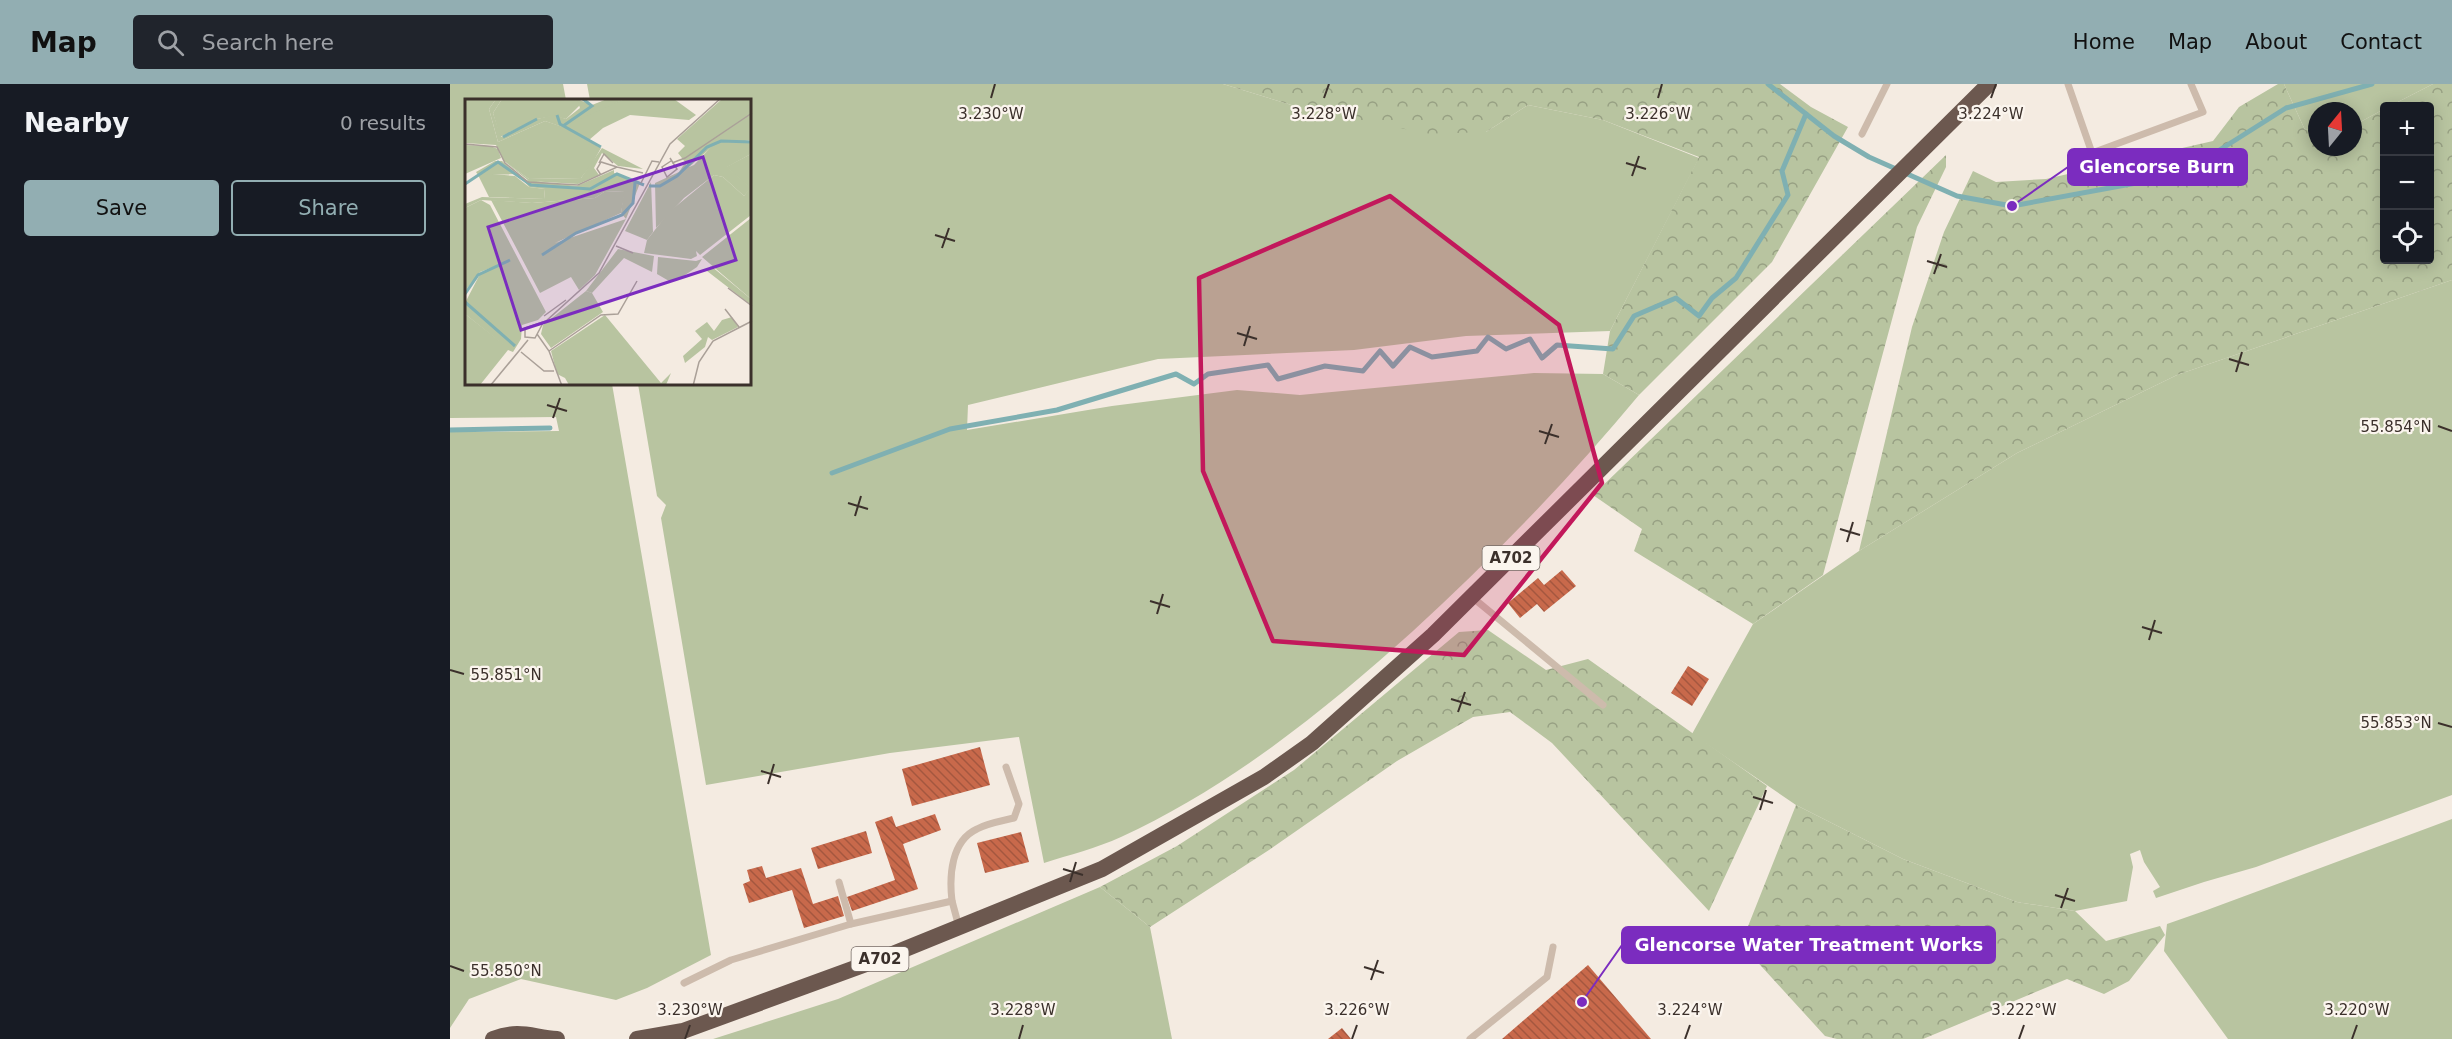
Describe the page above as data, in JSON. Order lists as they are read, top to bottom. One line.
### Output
{"streets":{"highway":["A702"]},"places":["Glencorse Burn","Glencorse Water Treatment Works"],"north":"top","page":{"header":"Map","search":"Search here","nav":["Home","Map","About","Contact"],"heading":["Nearby","0 results"],"map_buttons":["+","−"],"buttons":["Save","Share"]},"coordinates":["3.230°W","3.228°W","3.226°W","3.224°W","55.854°N","55.851°N","55.853°N","55.850°N","3.222°W","3.220°W"]}
